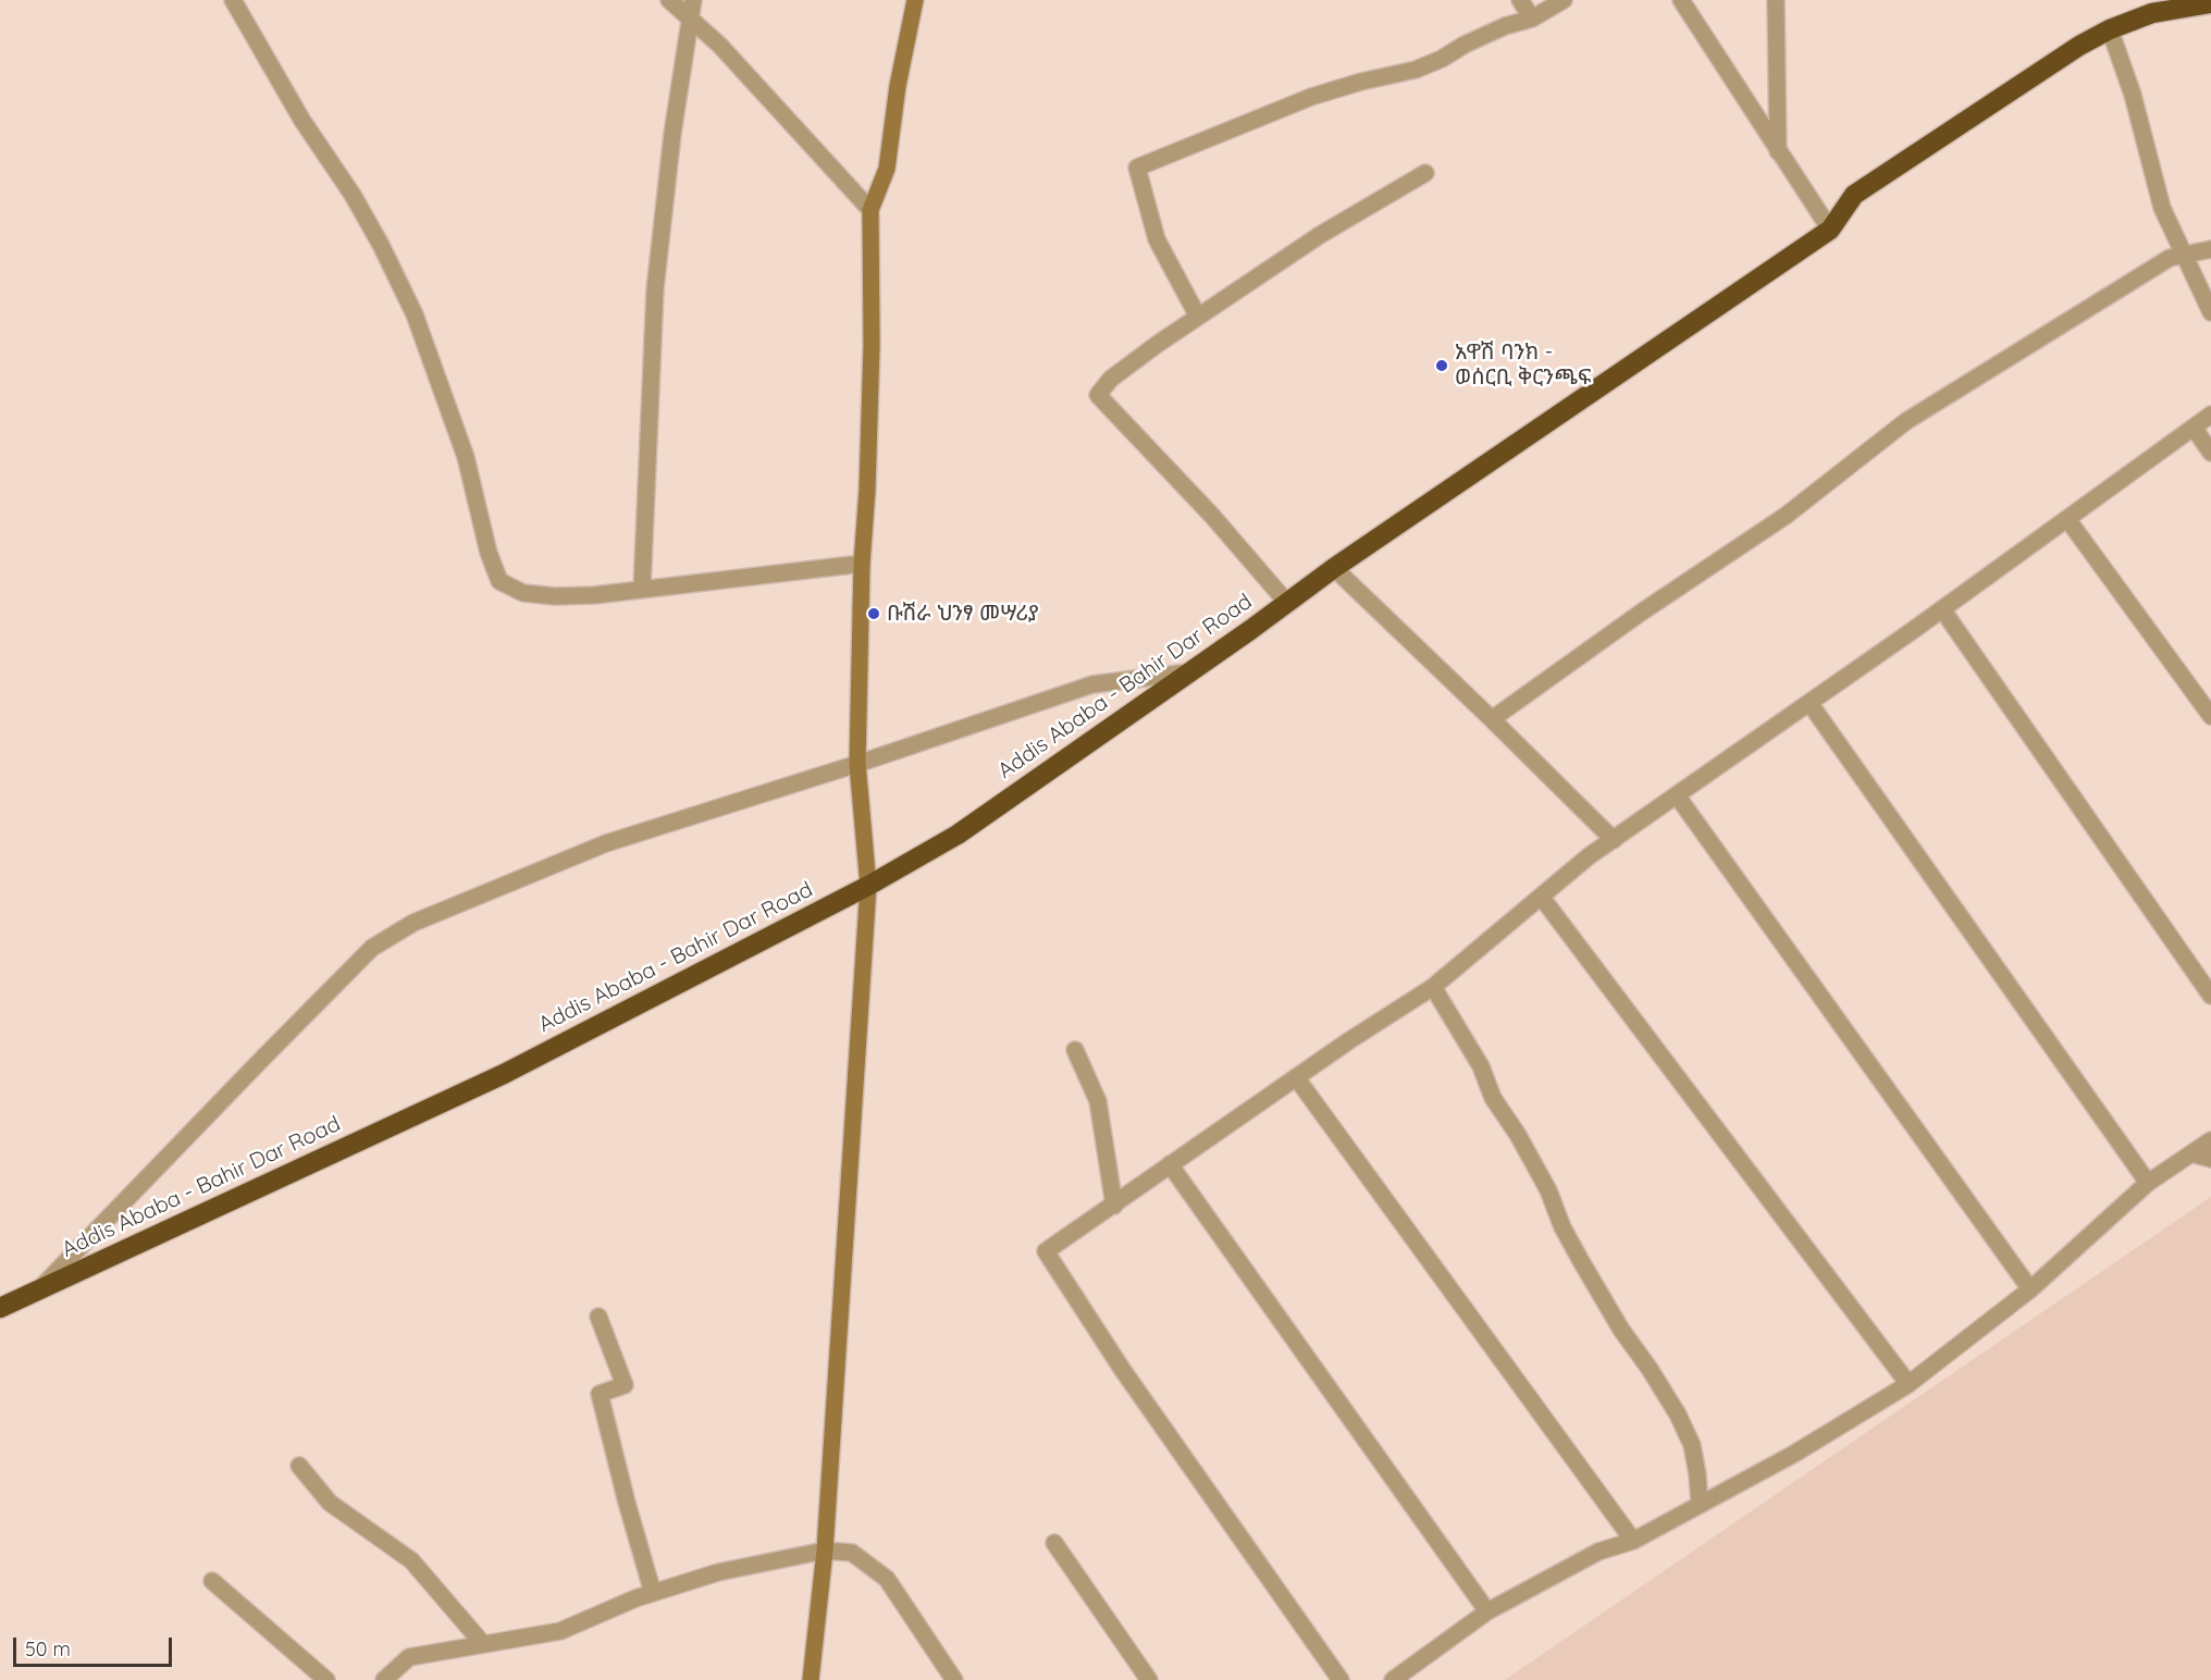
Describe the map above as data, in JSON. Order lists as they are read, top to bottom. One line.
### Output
{"streets":{"highway":["Addis Ababa - Bahir Dar Road"]},"places":["አዋሽ ባንክ - ወሰርቢ ቅርንጫፍ","ቡሽራ ህንፃ መሣሪያ"],"scale_bar":"50 m"}
